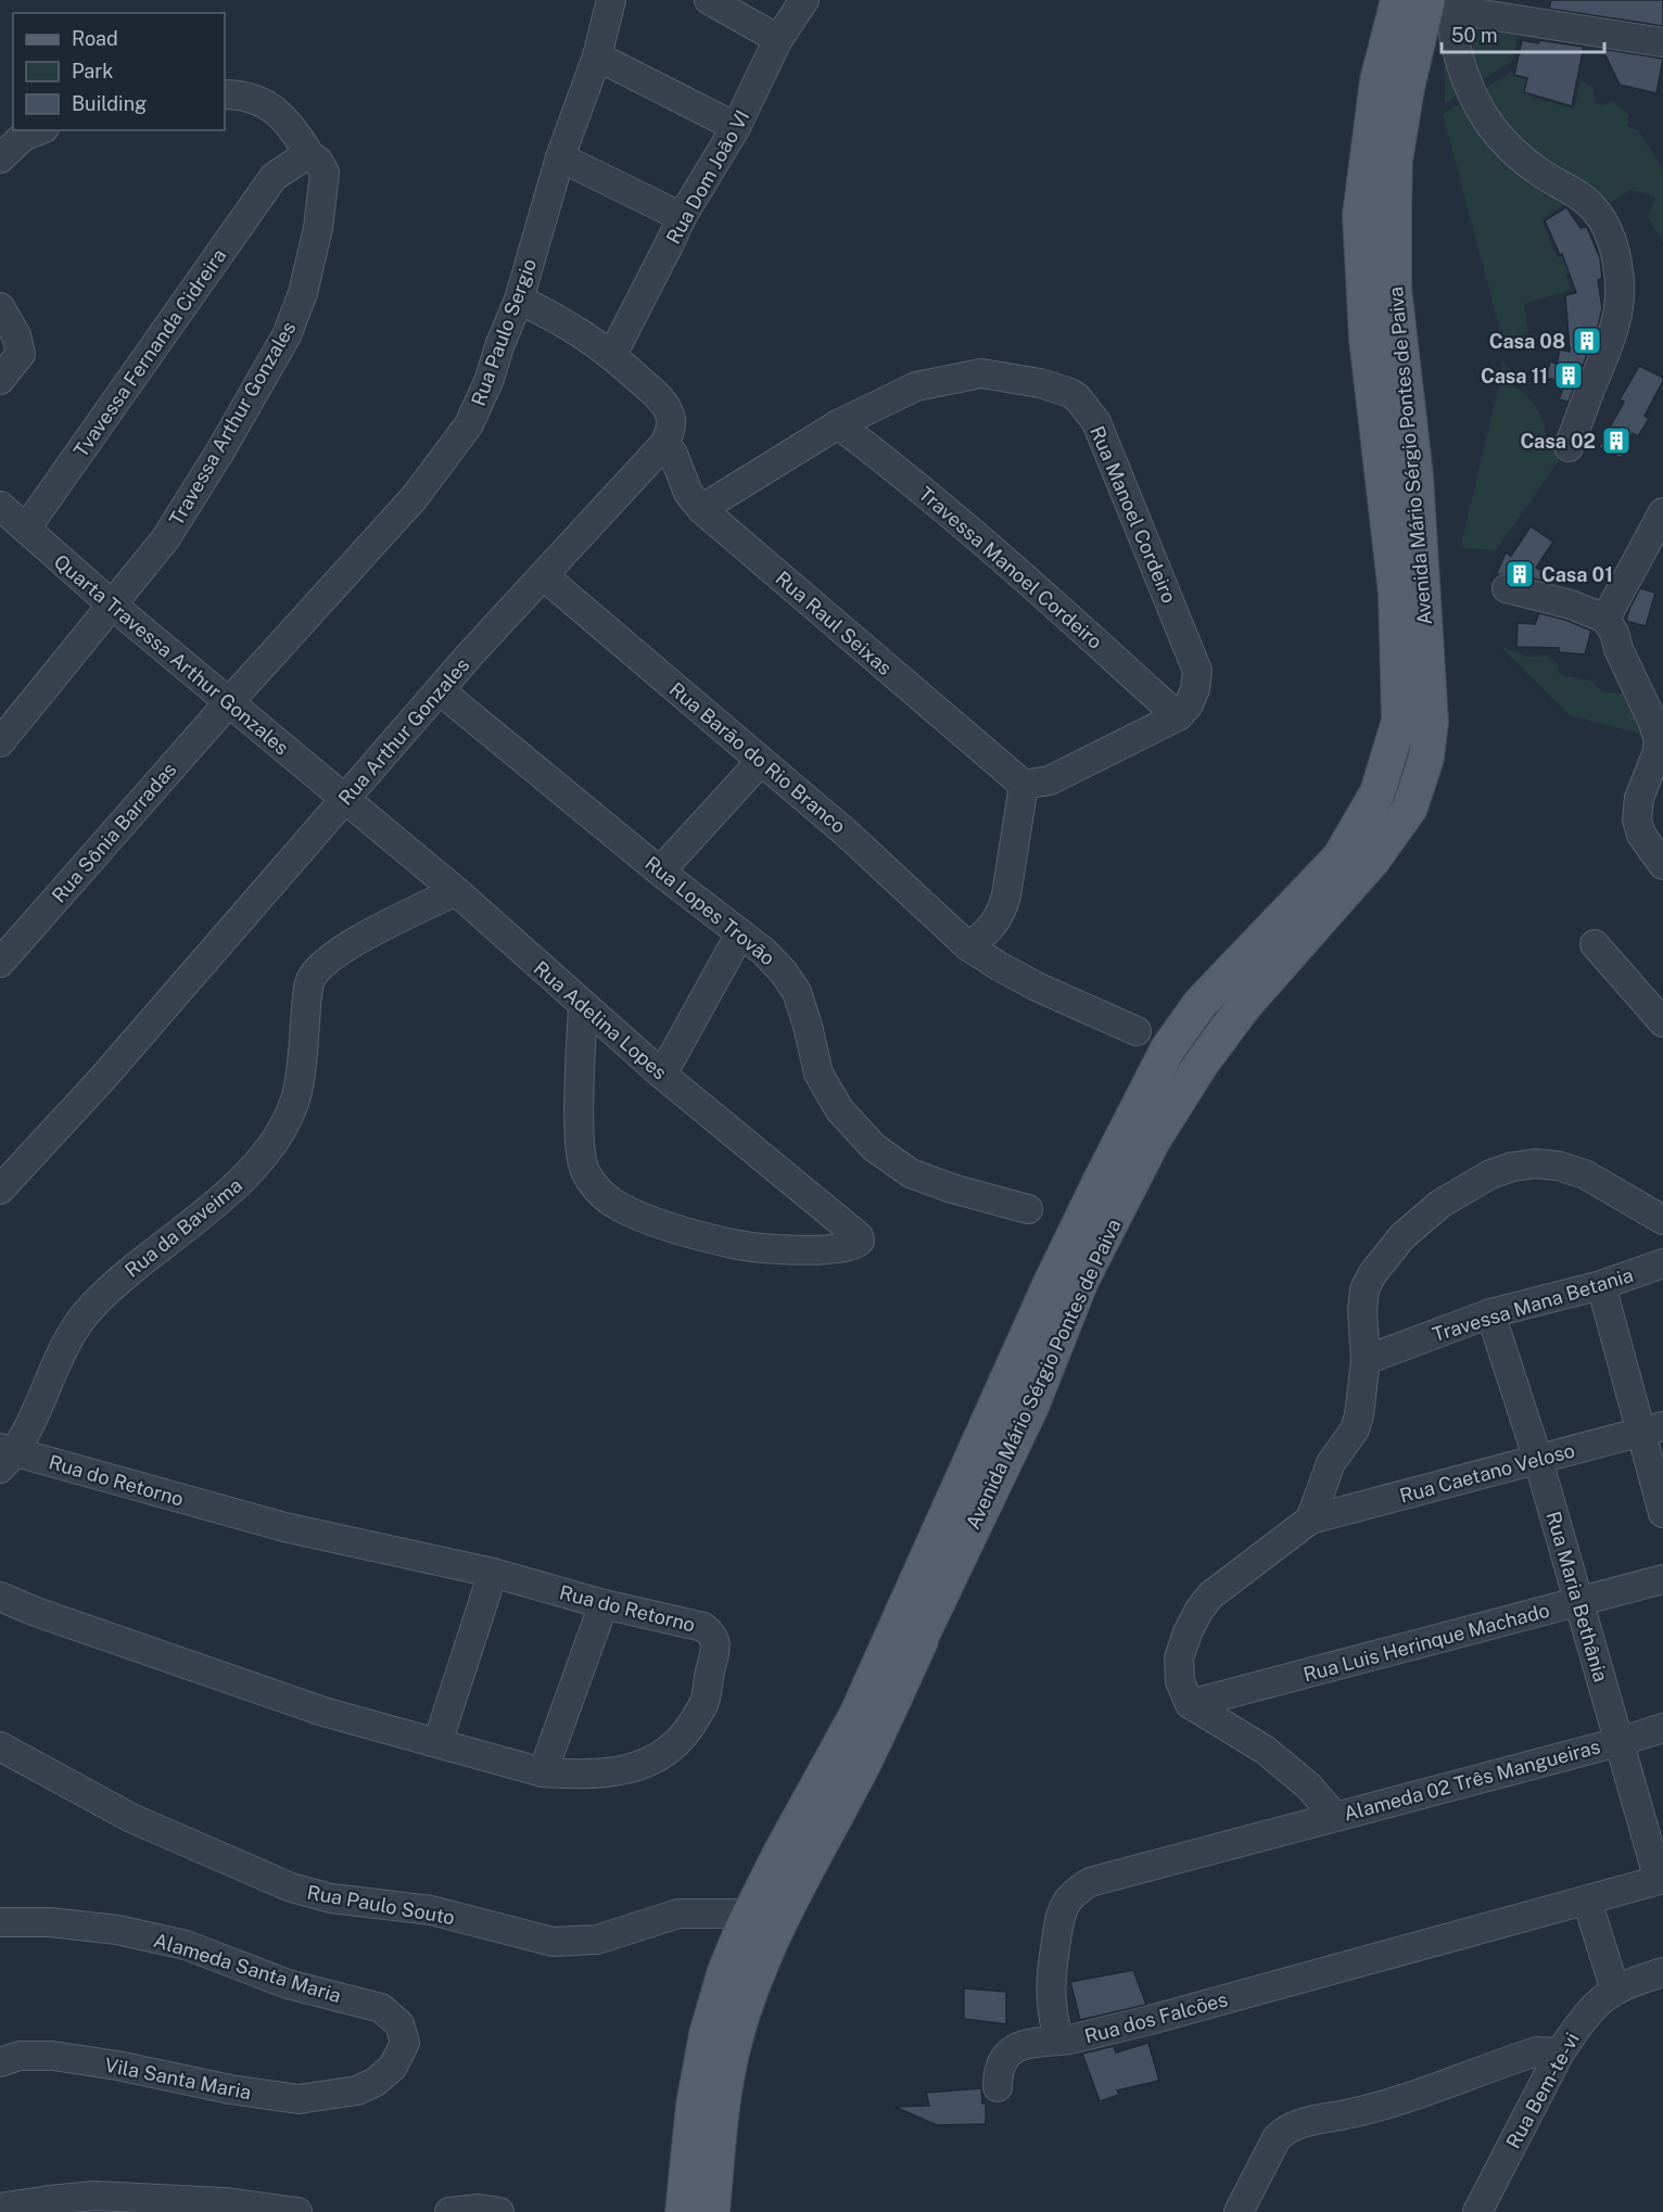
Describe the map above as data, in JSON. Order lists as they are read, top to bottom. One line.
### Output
{"streets":{"main road":["Avenida Mário Sérgio Pontes de Paiva"],"street":["Rua Dom João VI","Rua Paulo Sergio","Tvavessa Fernanda Cidreira","Travessa Arthur Gonzales","Rua Manoel Cordeiro","Travessa Manoel Cordeiro","Rua Raul Seixas","Quarta Travessa Arthur Gonzales","Rua Arthur Gonzales","Rua Barão do Rio Branco","Rua Sônia Barradas","Rua Lopes Trovão","Rua Adelina Lopes","Rua da Baveima","Travessa Mana Betania","Rua Caetano Veloso","Rua do Retorno","Rua Maria Bethânia","Rua Luis Herinque Machado","Alameda 02 Três Mangueiras","Rua Paulo Souto","Alameda Santa Maria","Rua dos Falcões","Vila Santa Maria","Rua Bem-te-vi"]},"crossings":[["Rua Paulo Sergio","Quarta Travessa Arthur Gonzales"],["Rua Paulo Sergio","Rua Sônia Barradas"],["Tvavessa Fernanda Cidreira","Travessa Arthur Gonzales"],["Tvavessa Fernanda Cidreira","Quarta Travessa Arthur Gonzales"],["Travessa Arthur Gonzales","Quarta Travessa Arthur Gonzales"],["Avenida Mário Sérgio Pontes de Paiva","Rua Paulo Souto"],["Rua Manoel Cordeiro","Travessa Manoel Cordeiro"],["Rua Manoel Cordeiro","Rua Raul Seixas"],["Rua Raul Seixas","Rua Arthur Gonzales"],["Quarta Travessa Arthur Gonzales","Rua Arthur Gonzales"],["Quarta Travessa Arthur Gonzales","Rua Sônia Barradas"],["Quarta Travessa Arthur Gonzales","Rua Adelina Lopes"],["Rua Arthur Gonzales","Rua Barão do Rio Branco"],["Rua Arthur Gonzales","Rua Lopes Trovão"],["Rua Arthur Gonzales","Rua Adelina Lopes"],["Rua Adelina Lopes","Rua da Baveima"],["Rua da Baveima","Rua do Retorno"],["Travessa Mana Betania","Rua Maria Bethânia"],["Rua Caetano Veloso","Rua Maria Bethânia"],["Rua Maria Bethânia","Rua Luis Herinque Machado"],["Rua Maria Bethânia","Alameda 02 Três Mangueiras"],["Rua Maria Bethânia","Rua dos Falcões"],["Rua Luis Herinque Machado","Alameda 02 Três Mangueiras"],["Alameda 02 Três Mangueiras","Rua dos Falcões"],["Alameda Santa Maria","Vila Santa Maria"]],"places":{"building":["Casa 08","Casa 11","Casa 02","Casa 01"]},"legend":["Road","Park","Building"],"scale_bar":"50 m"}
